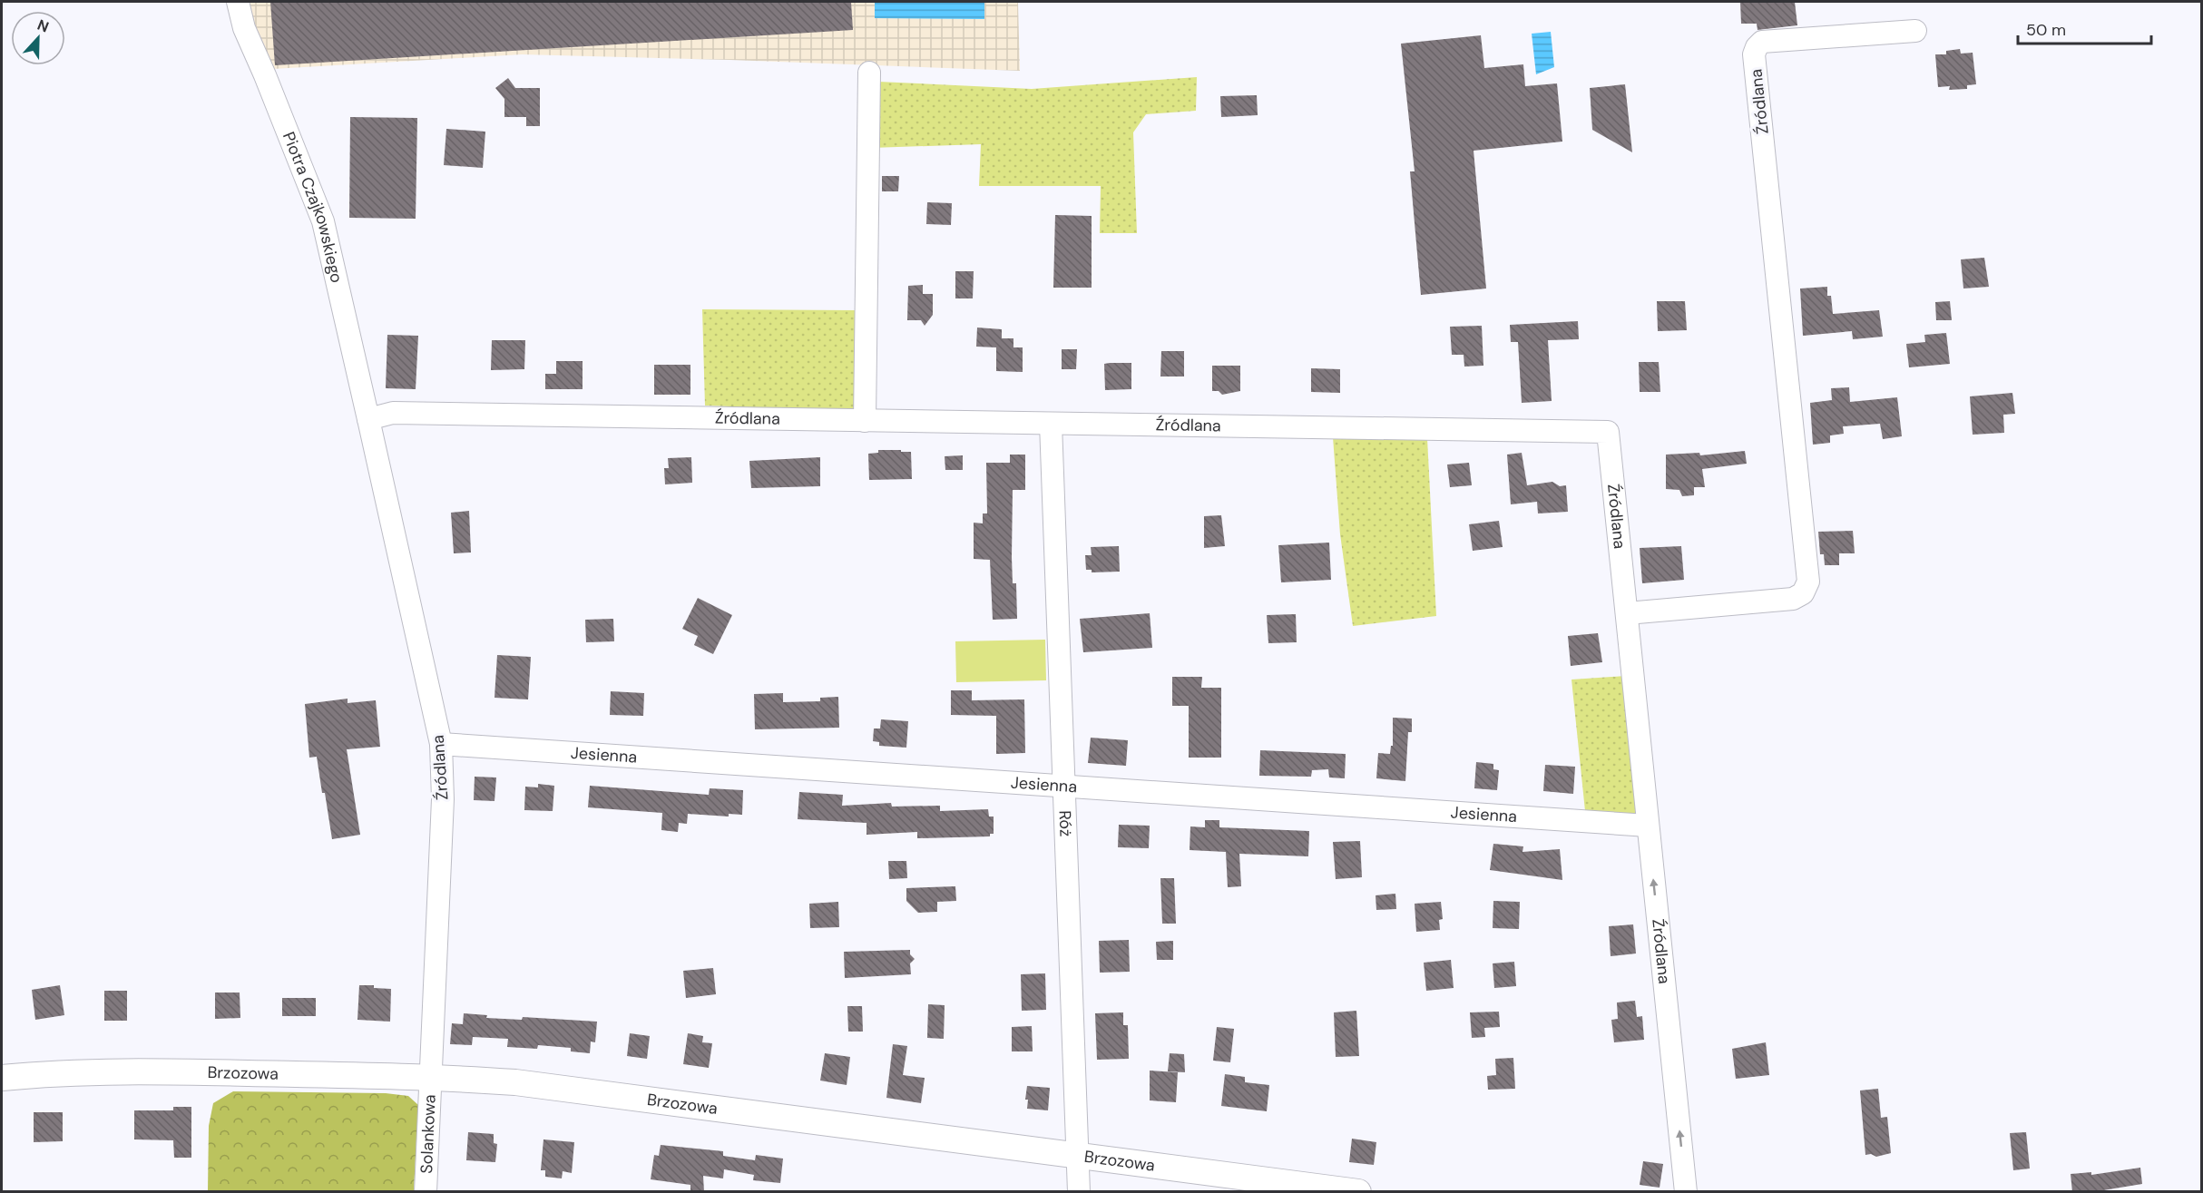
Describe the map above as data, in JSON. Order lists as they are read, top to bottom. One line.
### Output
{"streets":{"street":["Źródlana","Piotra Czajkowskiego","Jesienna","Róż","Brzozowa","Solankowa"]},"crossings":[["Źródlana","Piotra Czajkowskiego"],["Źródlana","Jesienna"],["Źródlana","Róż"],["Źródlana","Brzozowa"],["Źródlana","Solankowa"],["Jesienna","Róż"],["Róż","Brzozowa"],["Brzozowa","Solankowa"]],"scale_bar":"50 m","north":"top"}
